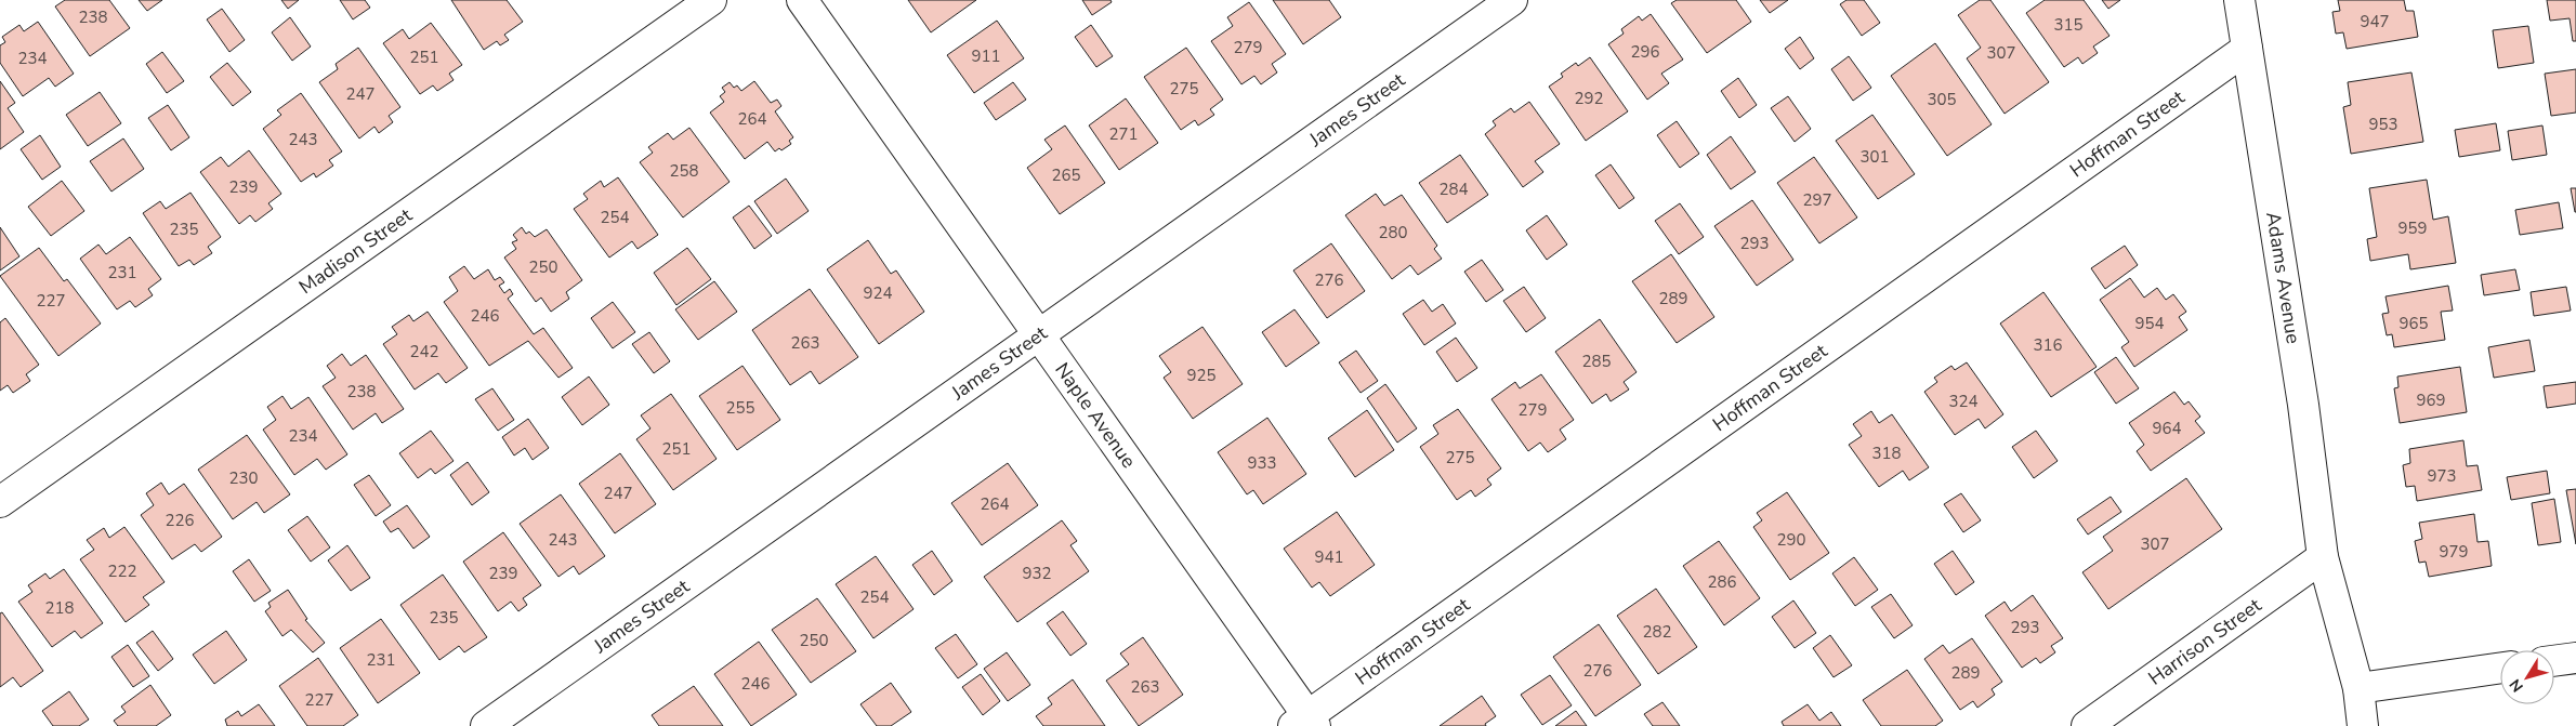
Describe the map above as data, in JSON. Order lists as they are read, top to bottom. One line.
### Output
{"streets":{"street":["James Street","Hoffman Street","Madison Street","Adams Avenue","Naple Avenue","Harrison Street"]},"crossings":[["James Street","Naple Avenue"],["Hoffman Street","Adams Avenue"],["Hoffman Street","Naple Avenue"],["Adams Avenue","Harrison Street"]],"house_numbers":["238","947","315","279","296","307","911","251","234","275","247","292","305","264","953","271","243","301","258","265","239","284","297","254","959","235","280","293","250","231","276","924","289","227","246","954","965","263","316","242","285","925","238","969","324","255","279","964","234","251","318","275","933","973","230","247","264","226","243","290","307","979","941","222","239","932","286","254","218","235","293","282","250","231","276","289","246","263","227"],"north":"bottom left"}
